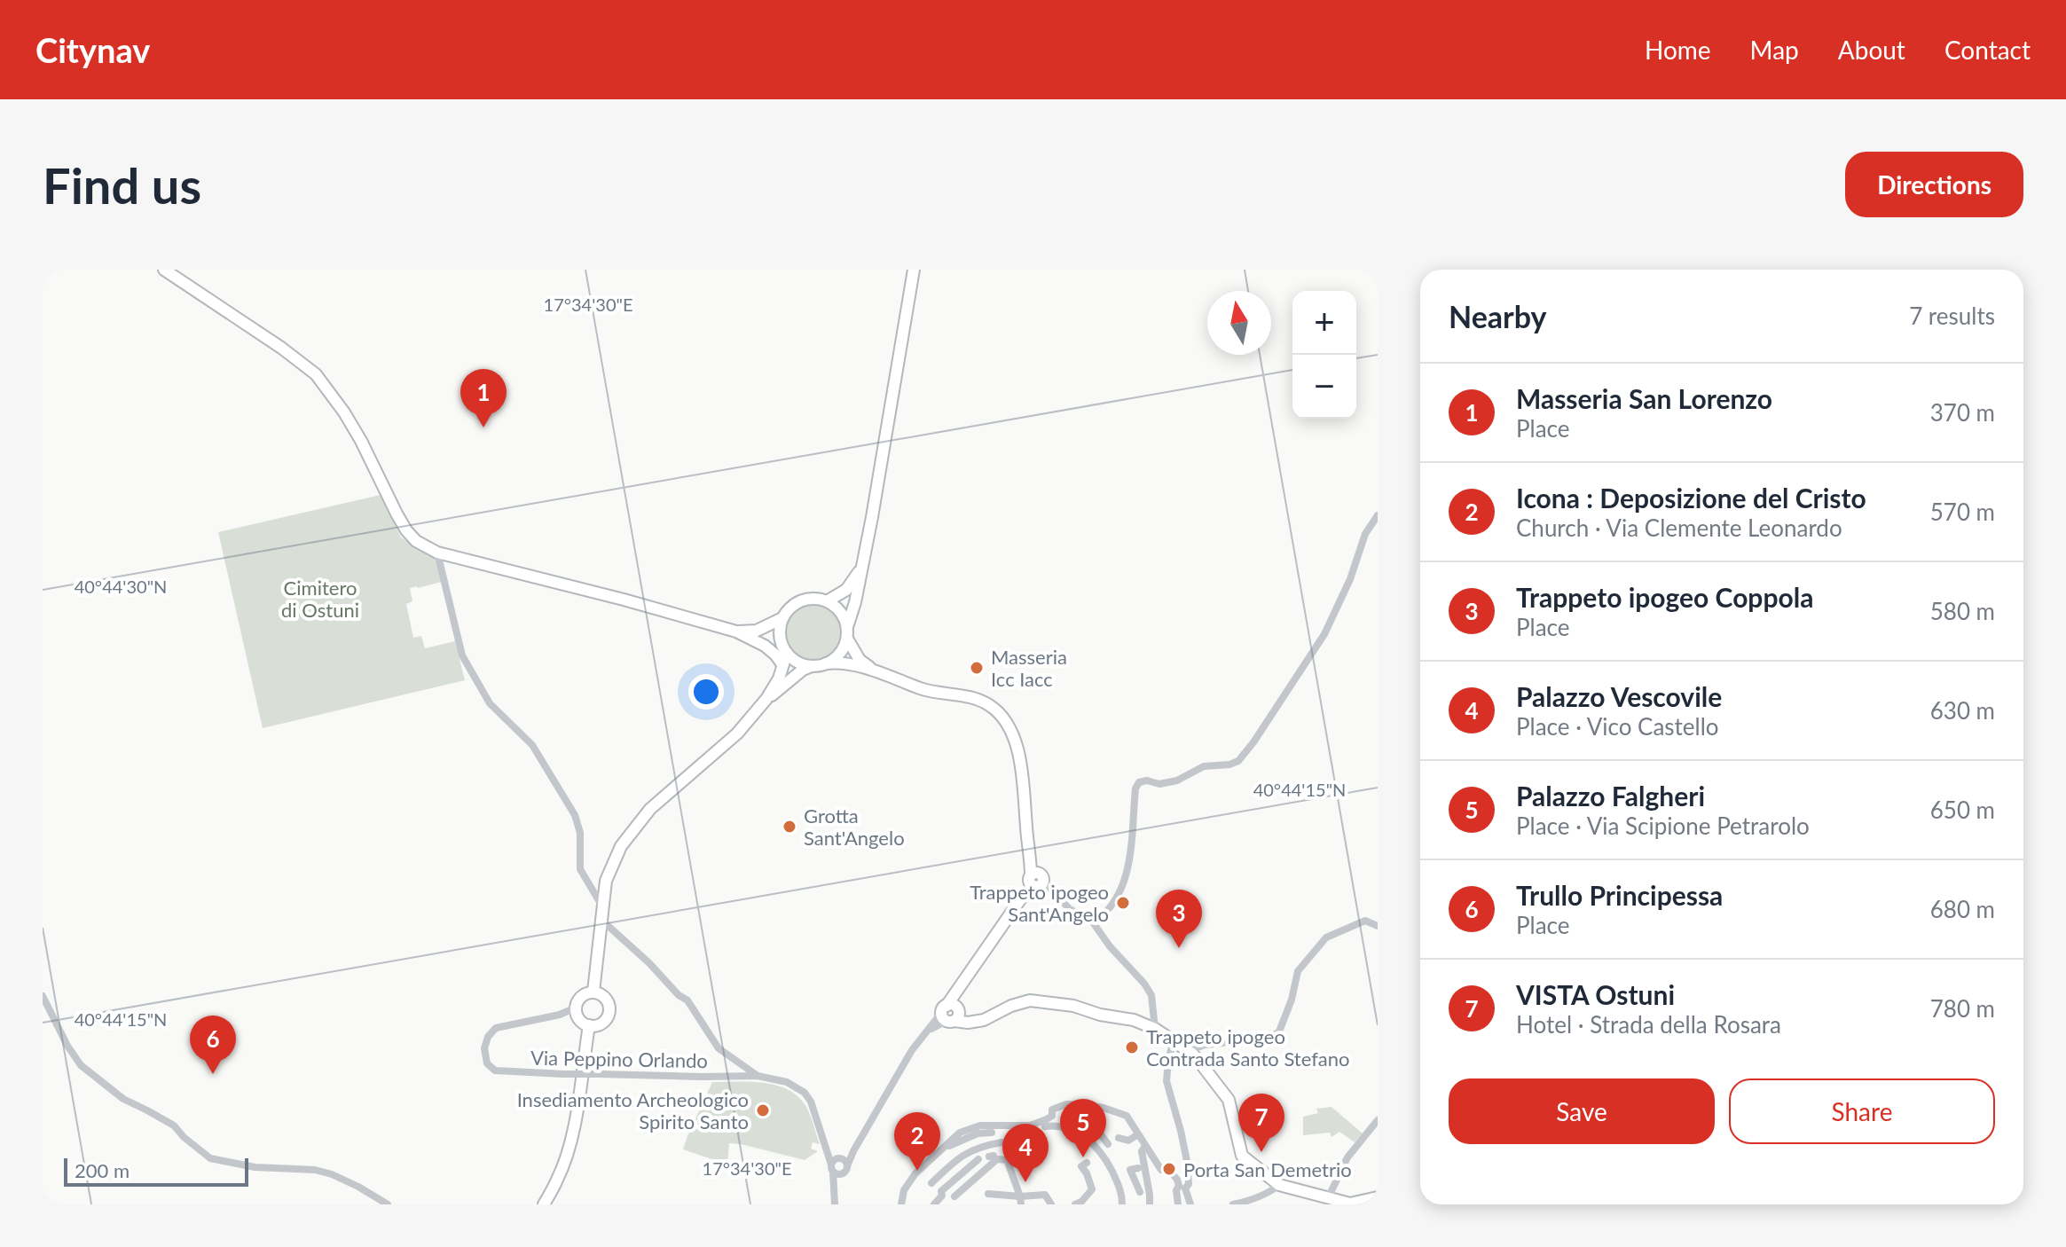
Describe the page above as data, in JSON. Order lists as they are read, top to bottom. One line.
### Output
{"streets":{"street":["Via Peppino Orlando"]},"parks":["Cimitero di Ostuni"],"places":["Masseria Icc Iacc","Grotta Sant'Angelo","Trappeto ipogeo Sant'Angelo","Trappeto ipogeo Contrada Santo Stefano","Insediamento Archeologico Spirito Santo","Porta San Demetrio"],"scale_bar":"200 m","north":"top","page":{"header":"Citynav","nav":["Home","Map","About","Contact"],"buttons":["Directions",["Save","Share"]],"title":"Find us","heading":["Nearby","7 results"],"map_buttons":["+","−"],"list":[{"mark":"1","name":"Masseria San Lorenzo","note":"Place","value":"370 m"},{"mark":"2","name":"Icona : Deposizione del Cristo","note":"Church · Via Clemente Leonardo","value":"570 m"},{"mark":"3","name":"Trappeto ipogeo Coppola","note":"Place","value":"580 m"},{"mark":"4","name":"Palazzo Vescovile","note":"Place · Vico Castello","value":"630 m"},{"mark":"5","name":"Palazzo Falgheri","note":"Place · Via Scipione Petrarolo","value":"650 m"},{"mark":"6","name":"Trullo Principessa","note":"Place","value":"680 m"},{"mark":"7","name":"VISTA Ostuni","note":"Hotel · Strada della Rosara","value":"780 m"}],"pins":["1","3","6","7","5","2","4"],"scale":"200 m"},"coordinates":["17°34'30\"E","40°44'30\"N","40°44'15\"N"]}
